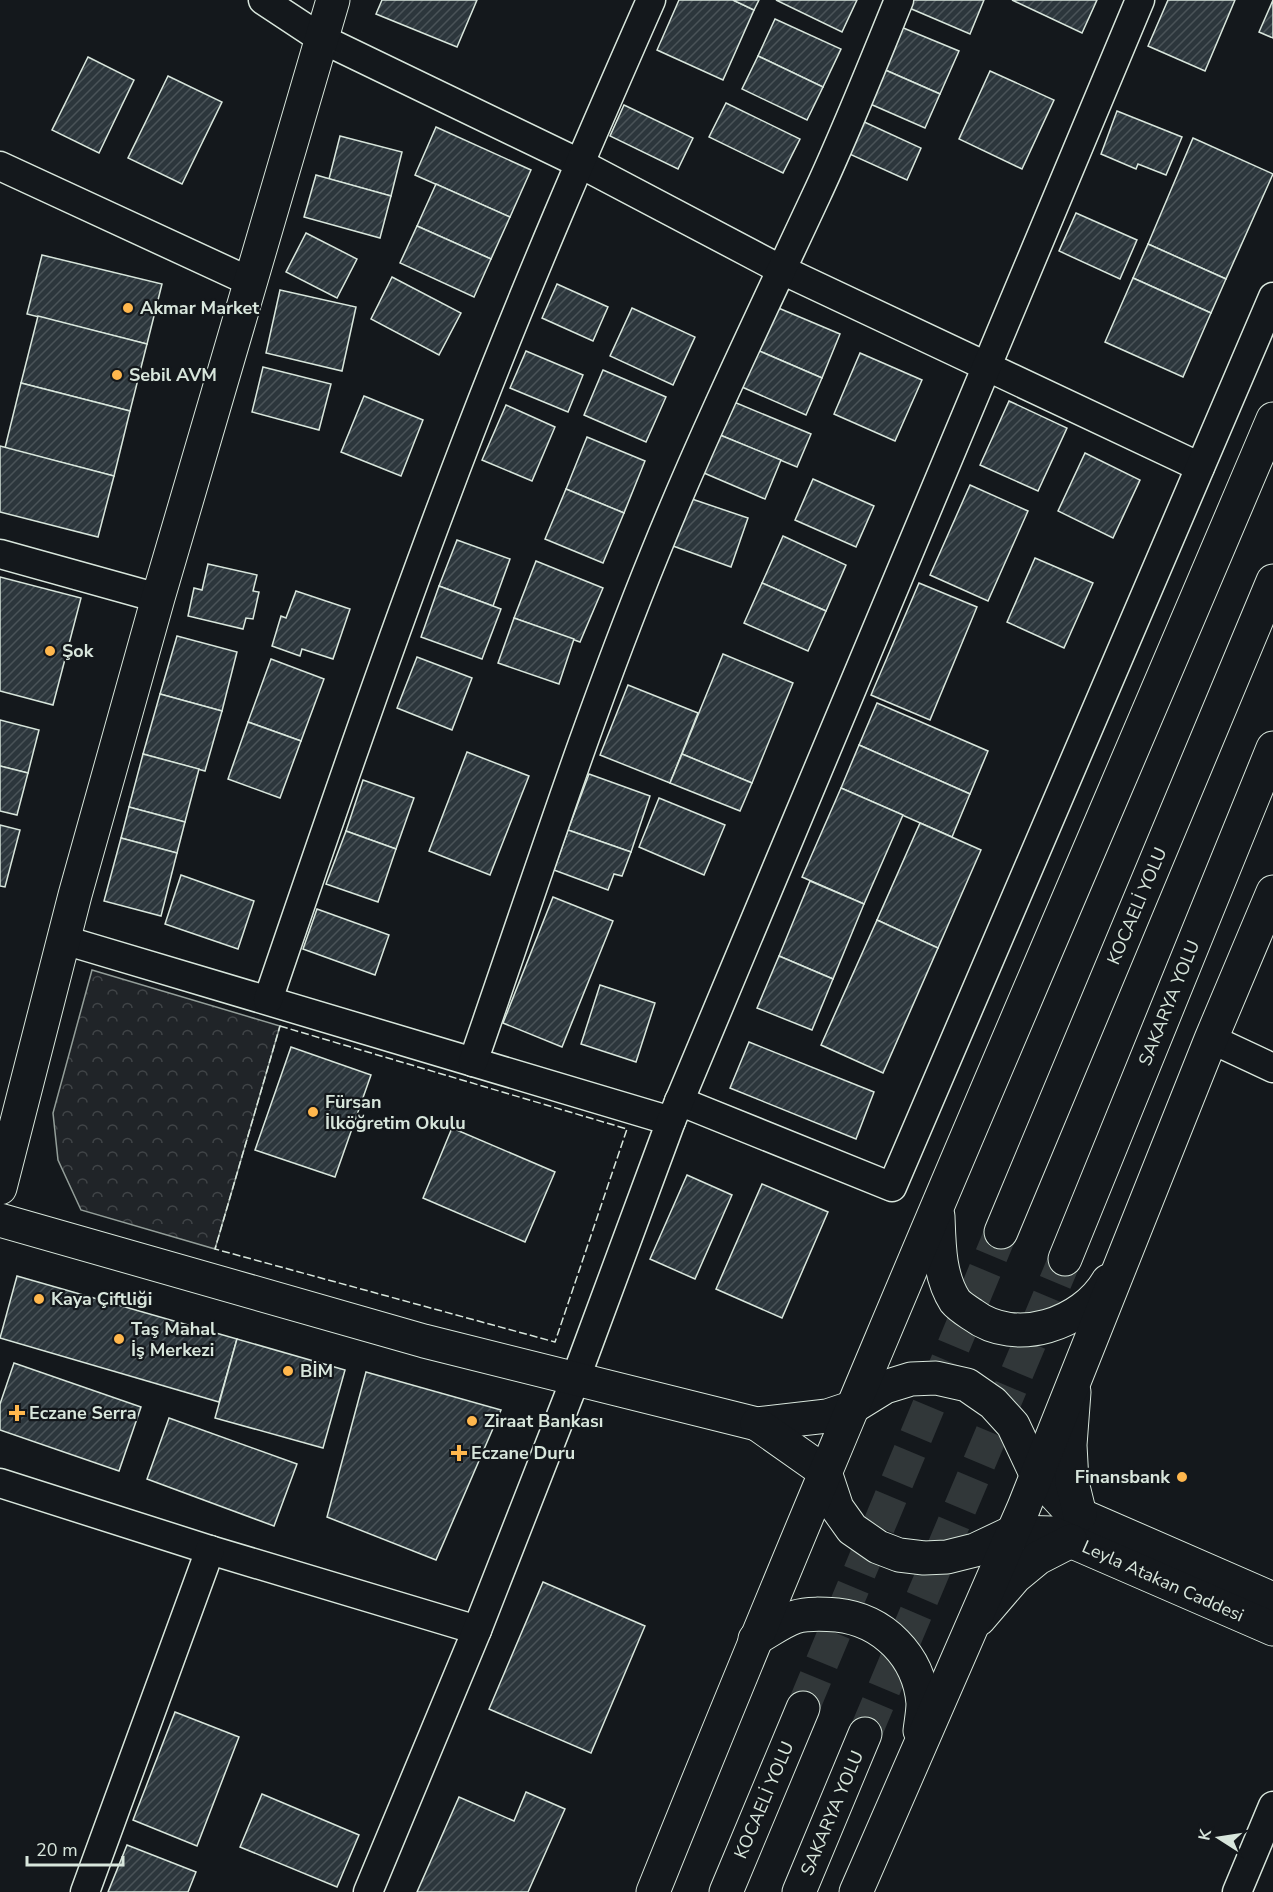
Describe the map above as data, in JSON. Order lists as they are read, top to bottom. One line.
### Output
{"streets":{"main road":["KOCAELİ YOLU","SAKARYA YOLU","Leyla Atakan Caddesi"]},"places":{"other":["Akmar Market","Sebil AVM","Şok","Fürsan İlköğretim Okulu","Kaya Çiftliği","Taş Mahal İş Merkezi","BİM","Ziraat Bankası","Finansbank"],"health":["Eczane Serra","Eczane Duru"]},"scale_bar":"20 m","north":"left"}
